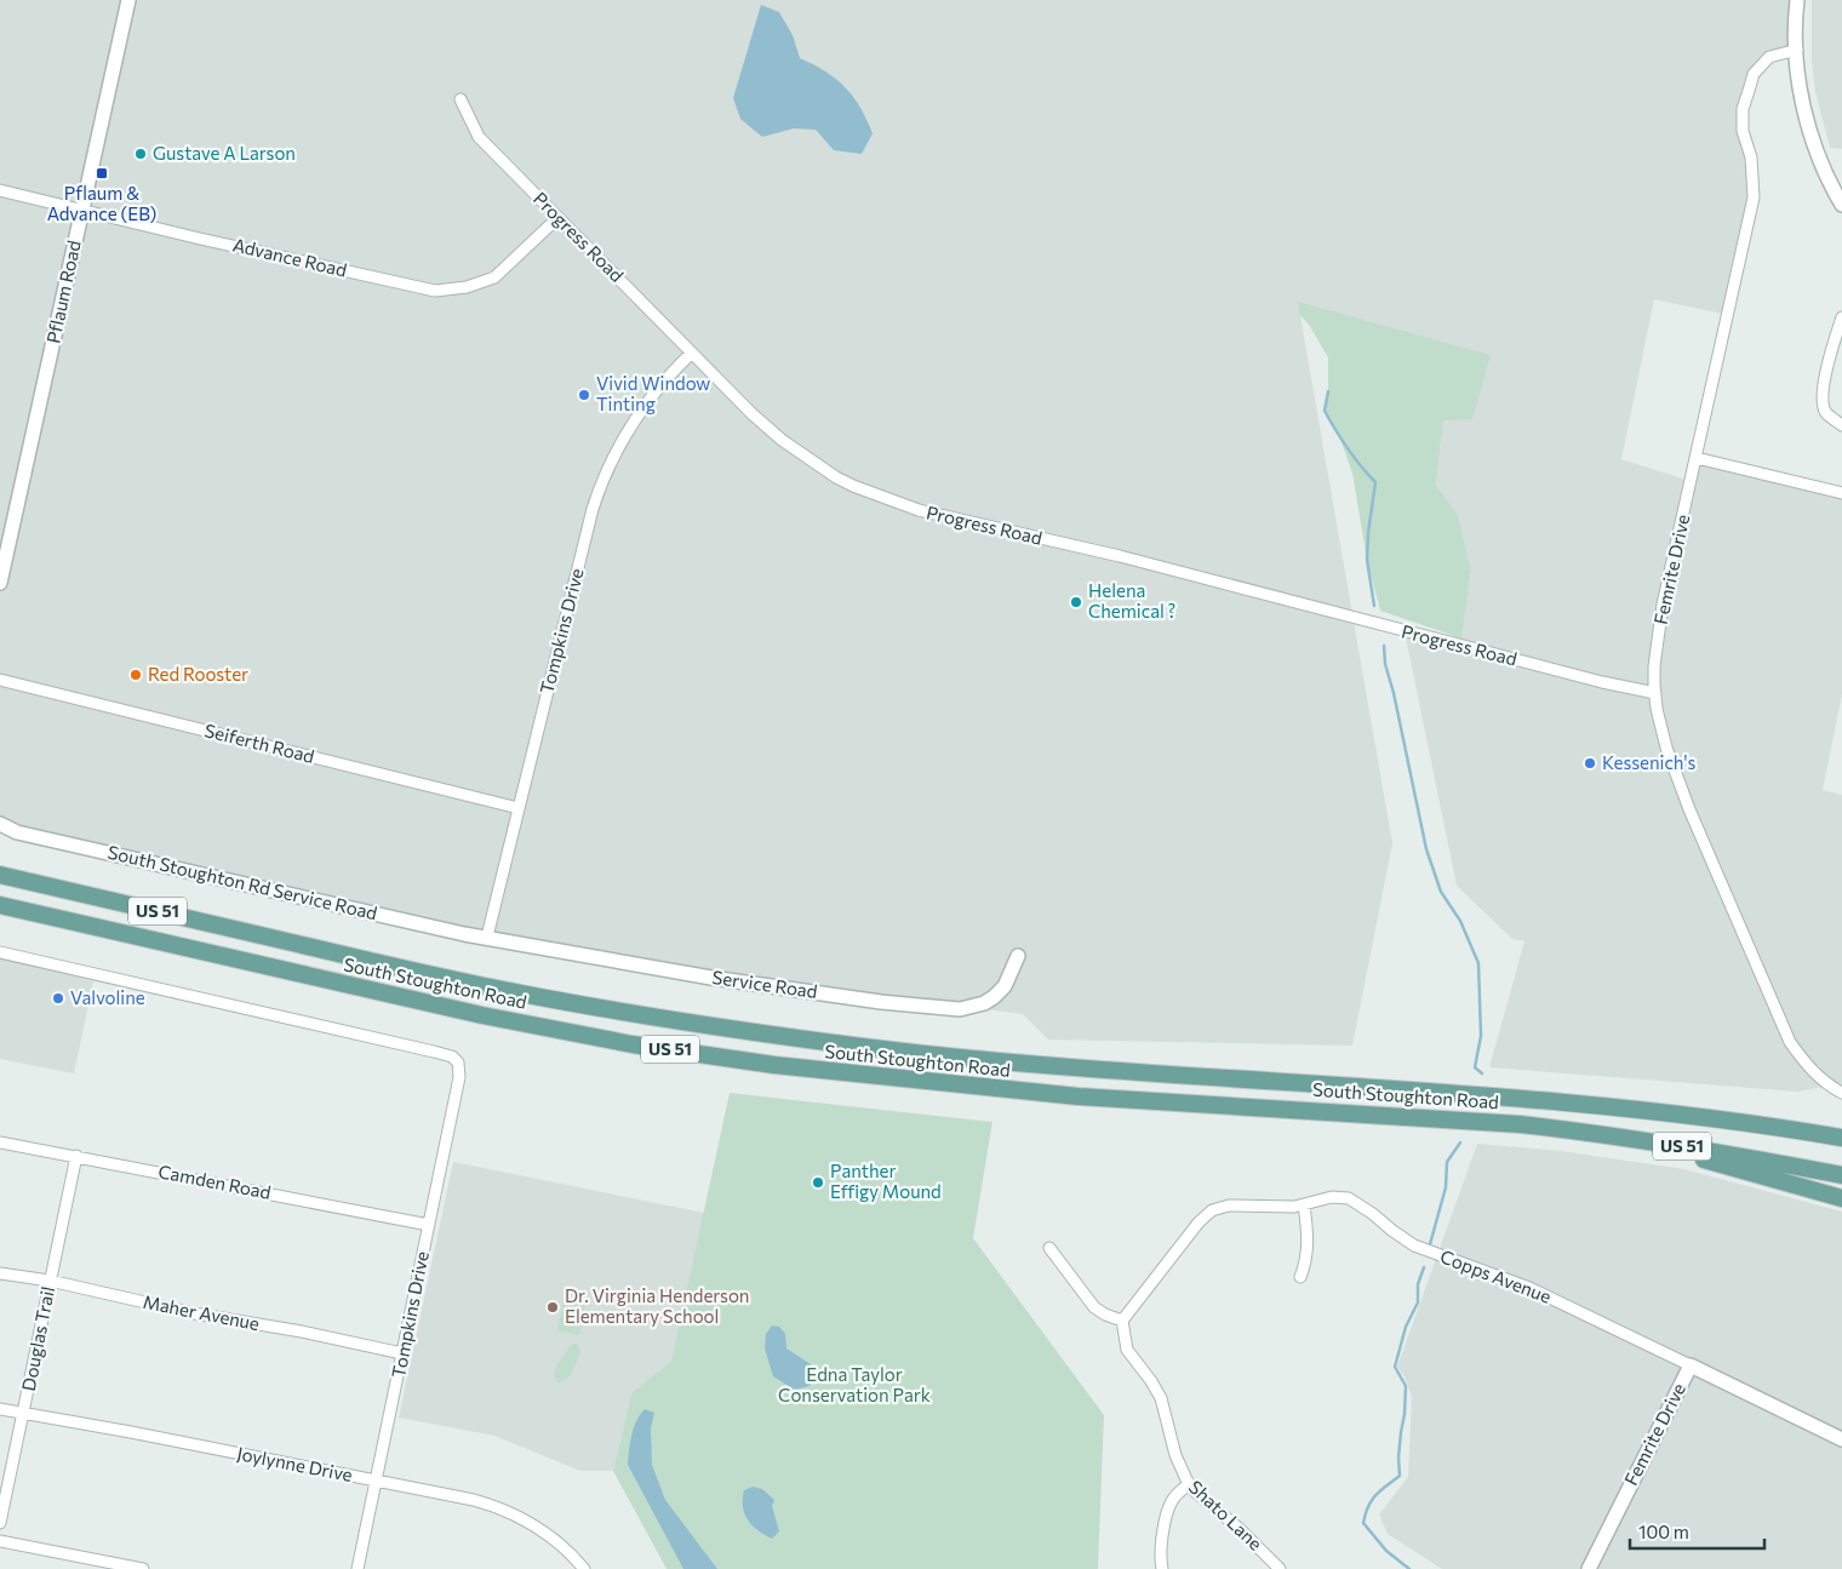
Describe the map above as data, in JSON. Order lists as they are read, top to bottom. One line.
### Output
{"streets":{"main road":["US 51","South Stoughton Road"],"street":["Progress Road","Advance Road","Pflaum Road","Femrite Drive","Tompkins Drive","Seiferth Road","South Stoughton Rd Service Road","Service Road","Camden Road","Copps Avenue","Maher Avenue","Douglas Trail","Joylynne Drive","Shato Lane"]},"crossings":[["Progress Road","Advance Road"],["Progress Road","Femrite Drive"],["Progress Road","Tompkins Drive"],["Advance Road","Pflaum Road"],["Femrite Drive","Copps Avenue"],["Tompkins Drive","Seiferth Road"],["Tompkins Drive","South Stoughton Rd Service Road"],["Tompkins Drive","Service Road"],["Tompkins Drive","Camden Road"],["Tompkins Drive","Maher Avenue"],["Tompkins Drive","Joylynne Drive"],["South Stoughton Rd Service Road","Service Road"],["Camden Road","Douglas Trail"],["Copps Avenue","Shato Lane"],["Maher Avenue","Douglas Trail"],["Douglas Trail","Joylynne Drive"]],"parks":["Edna Taylor Conservation Park"],"places":{"other":["Gustave A Larson","Vivid Window Tinting","Helena Chemical ?","Red Rooster","Kessenich's","Valvoline","Panther Effigy Mound","Dr. Virginia Henderson Elementary School"],"transit":["Pflaum & Advance (EB)"]},"scale_bar":"100 m"}
